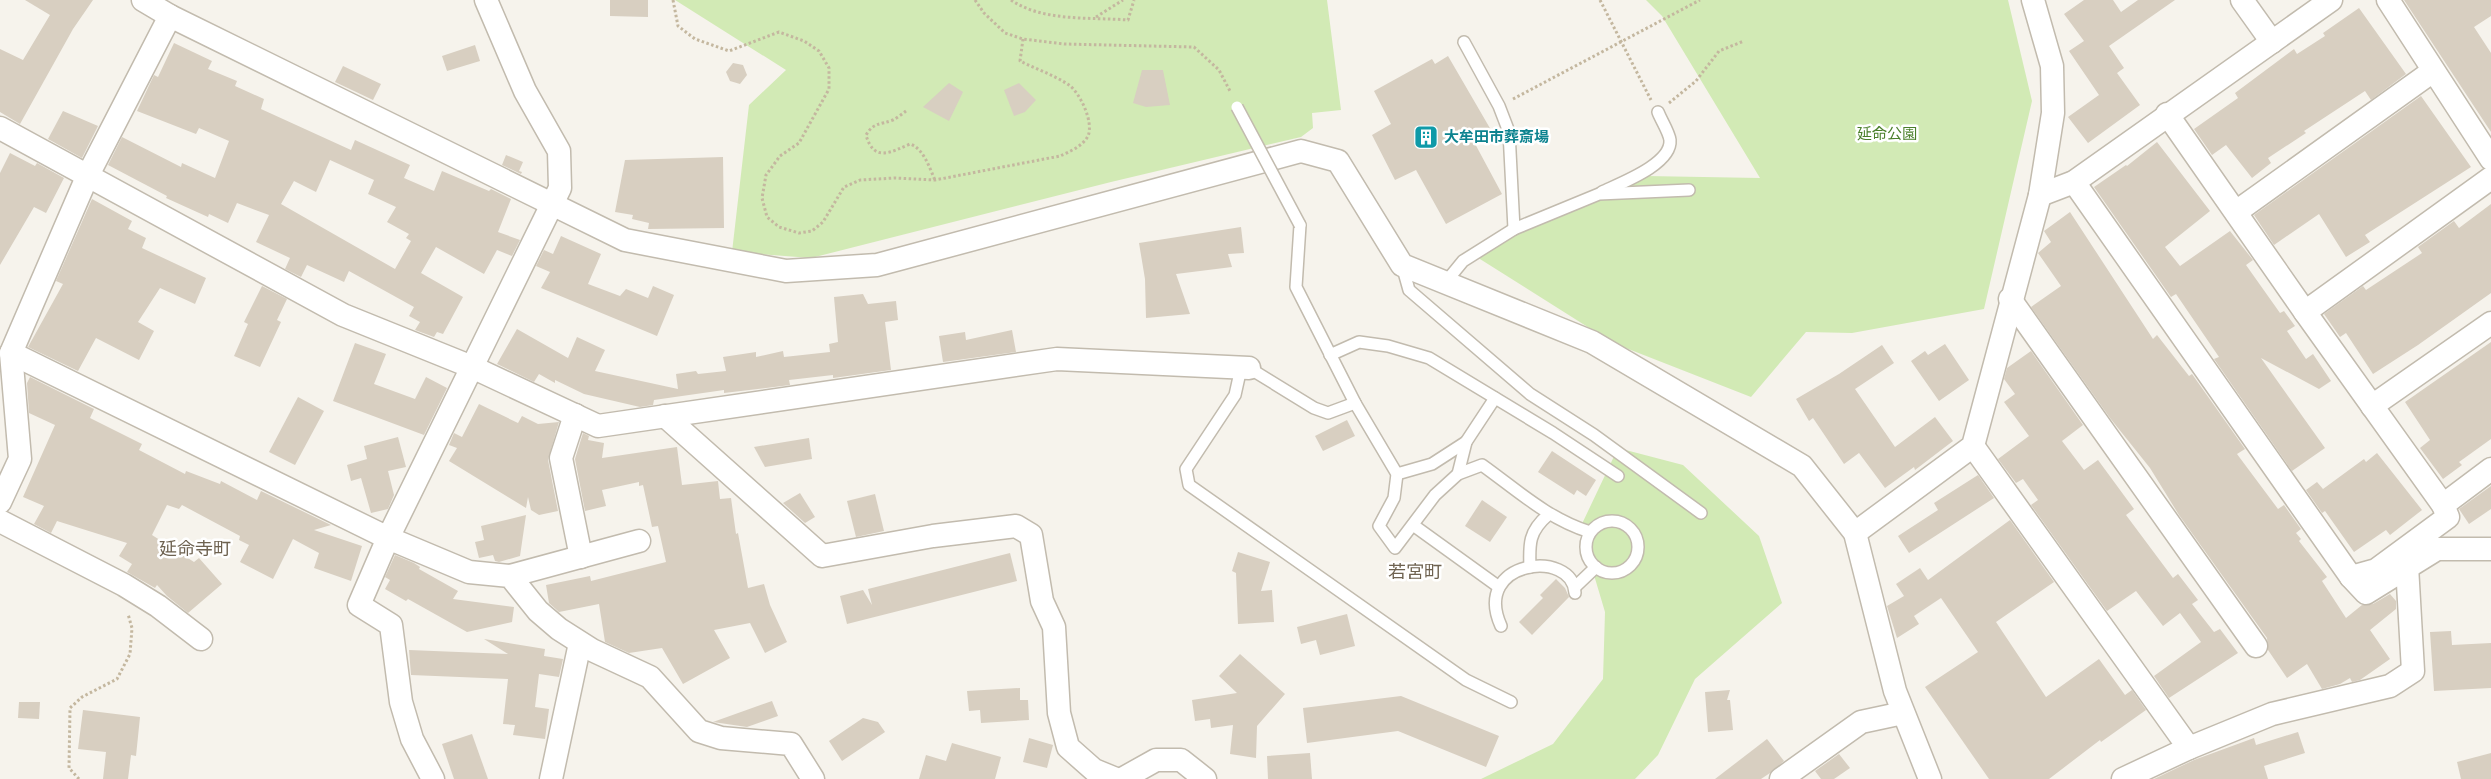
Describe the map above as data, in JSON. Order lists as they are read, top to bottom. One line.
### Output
{"districts":["延命寺町","若宮町"],"parks":["延命公園"],"places":{"building":["大牟田市葬斎場"]}}
